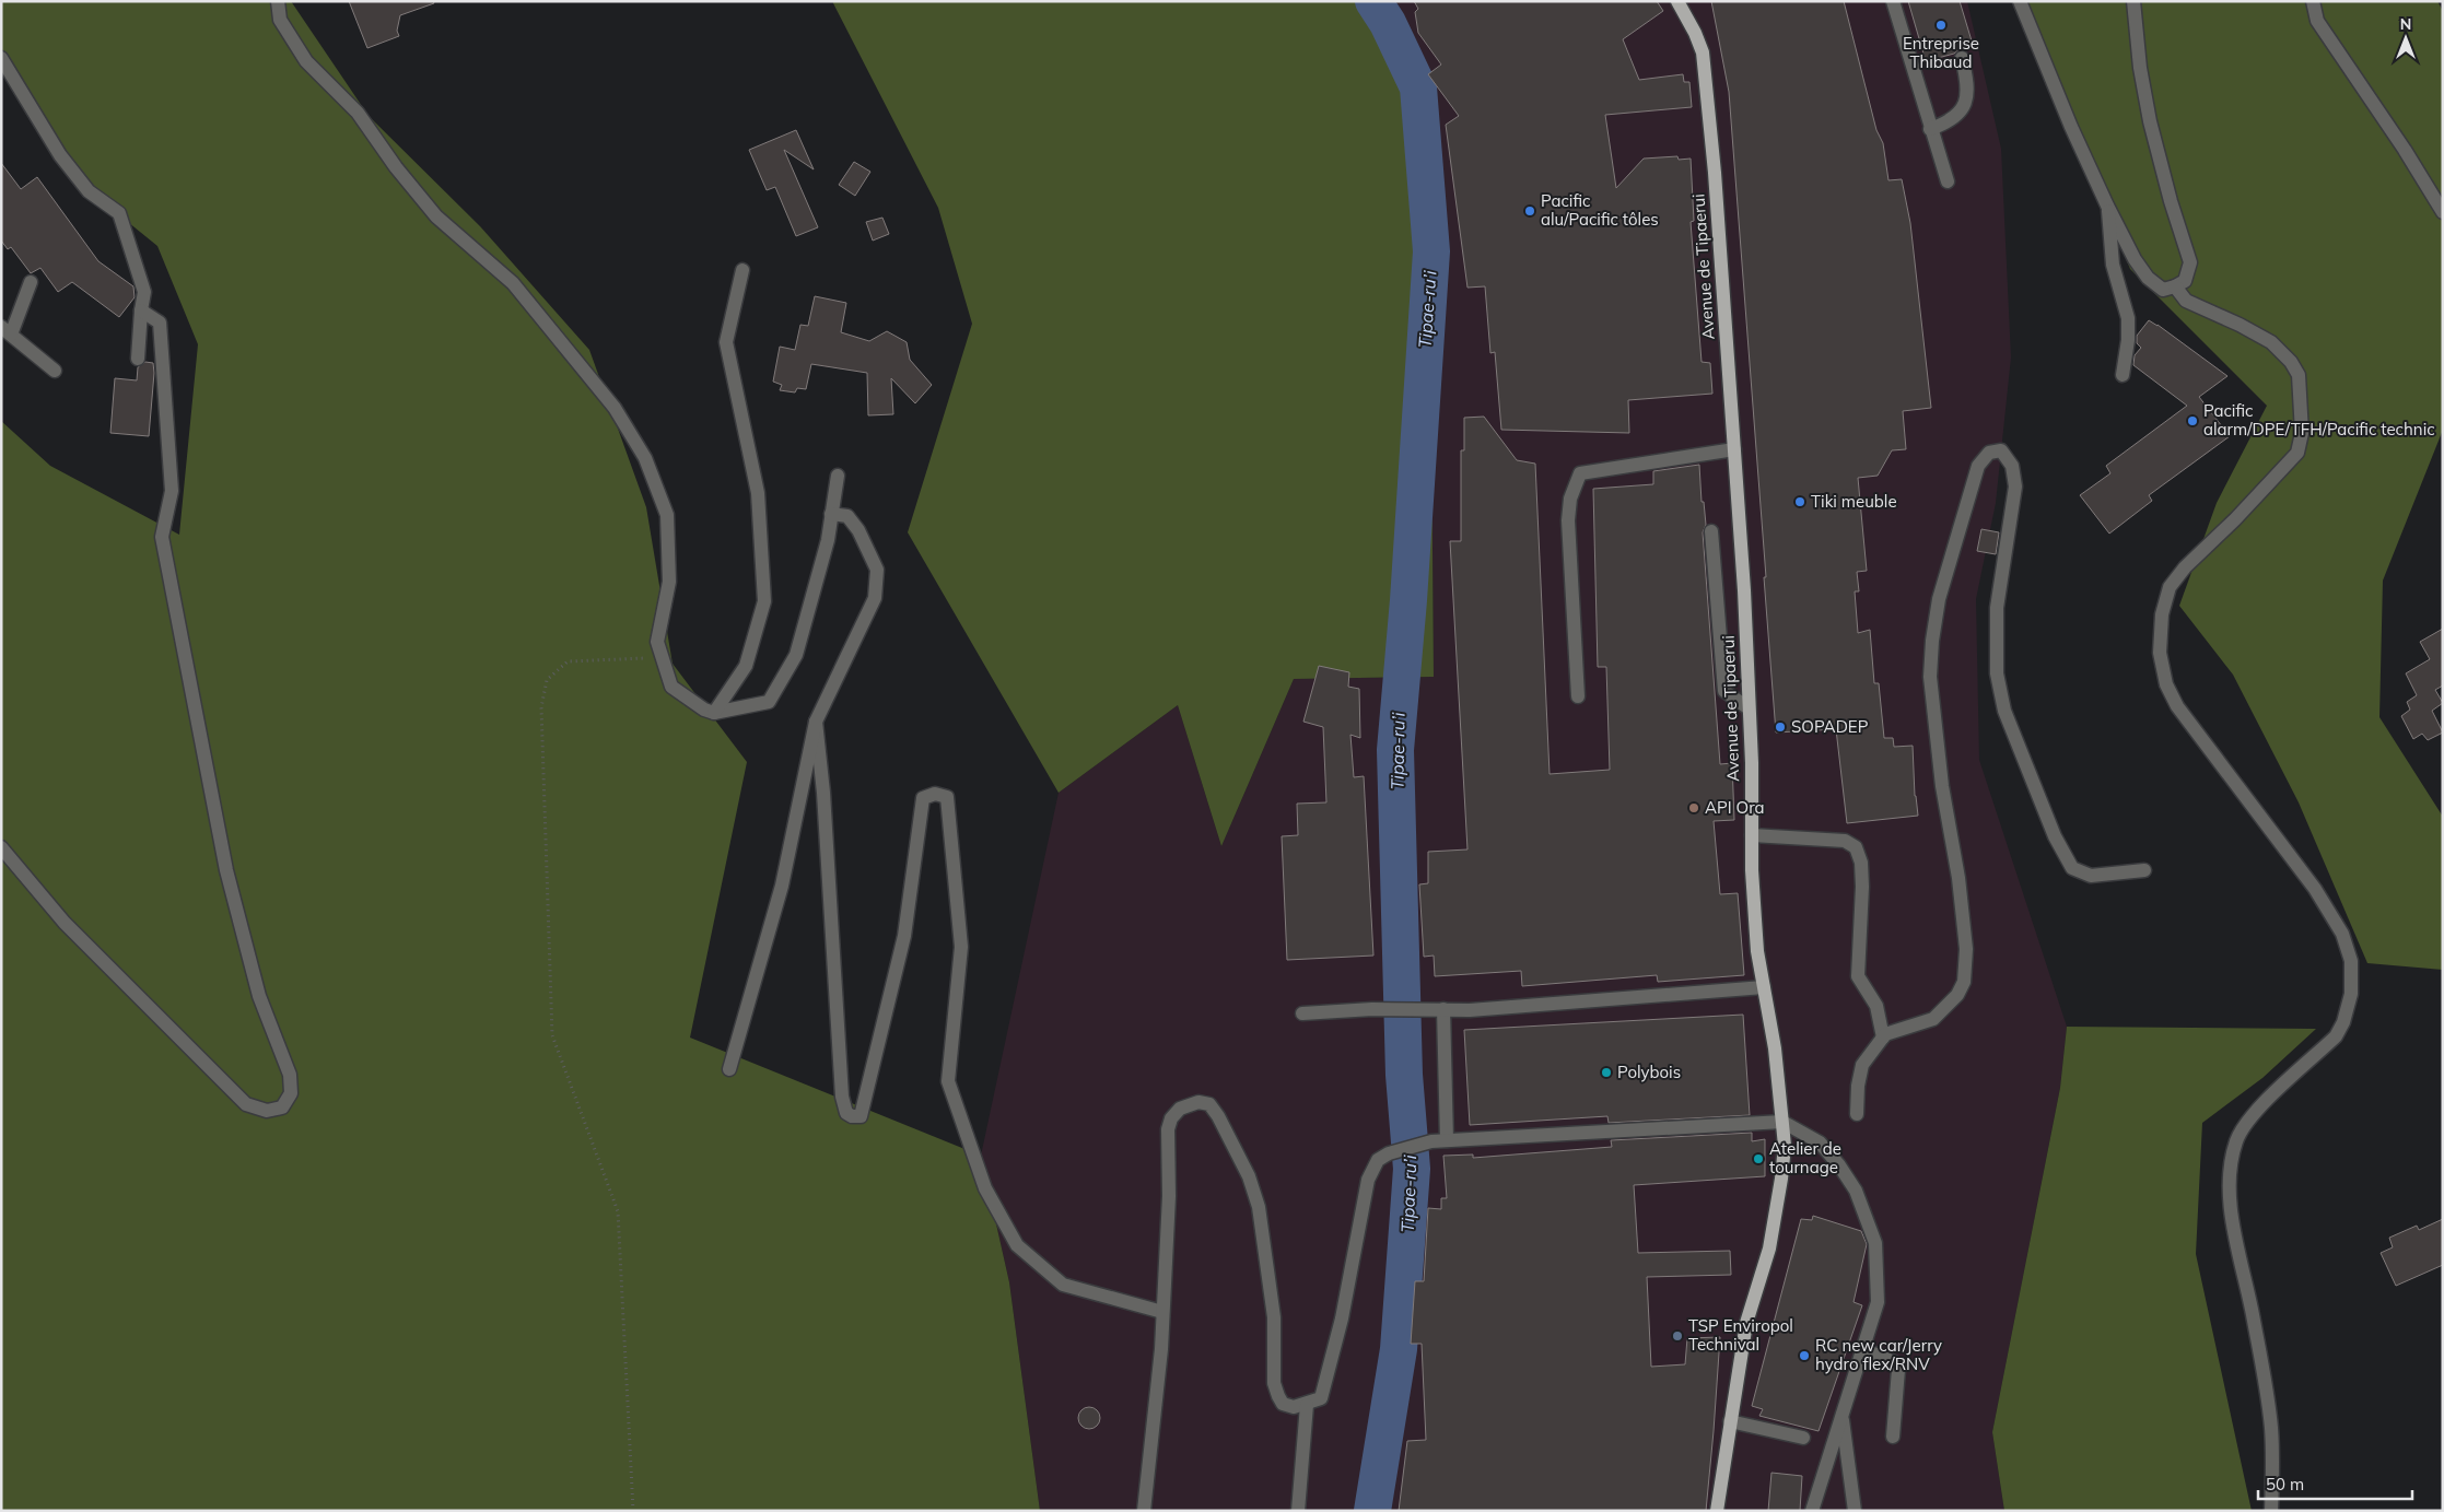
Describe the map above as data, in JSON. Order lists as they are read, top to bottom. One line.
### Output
{"streets":{"main road":["Avenue de Tipaerui"]},"water":["Tipae-ru’i"],"places":["Entreprise Thibaud","Pacific alu/Pacific tôles","Pacific alarm/DPE/TFH/Pacific technic","Tiki meuble","SOPADEP","API Ora","Polybois","Atelier de tournage","TSP Enviropol Technival","RC new car/Jerry hydro flex/RNV"],"scale_bar":"50 m","north":"top"}
